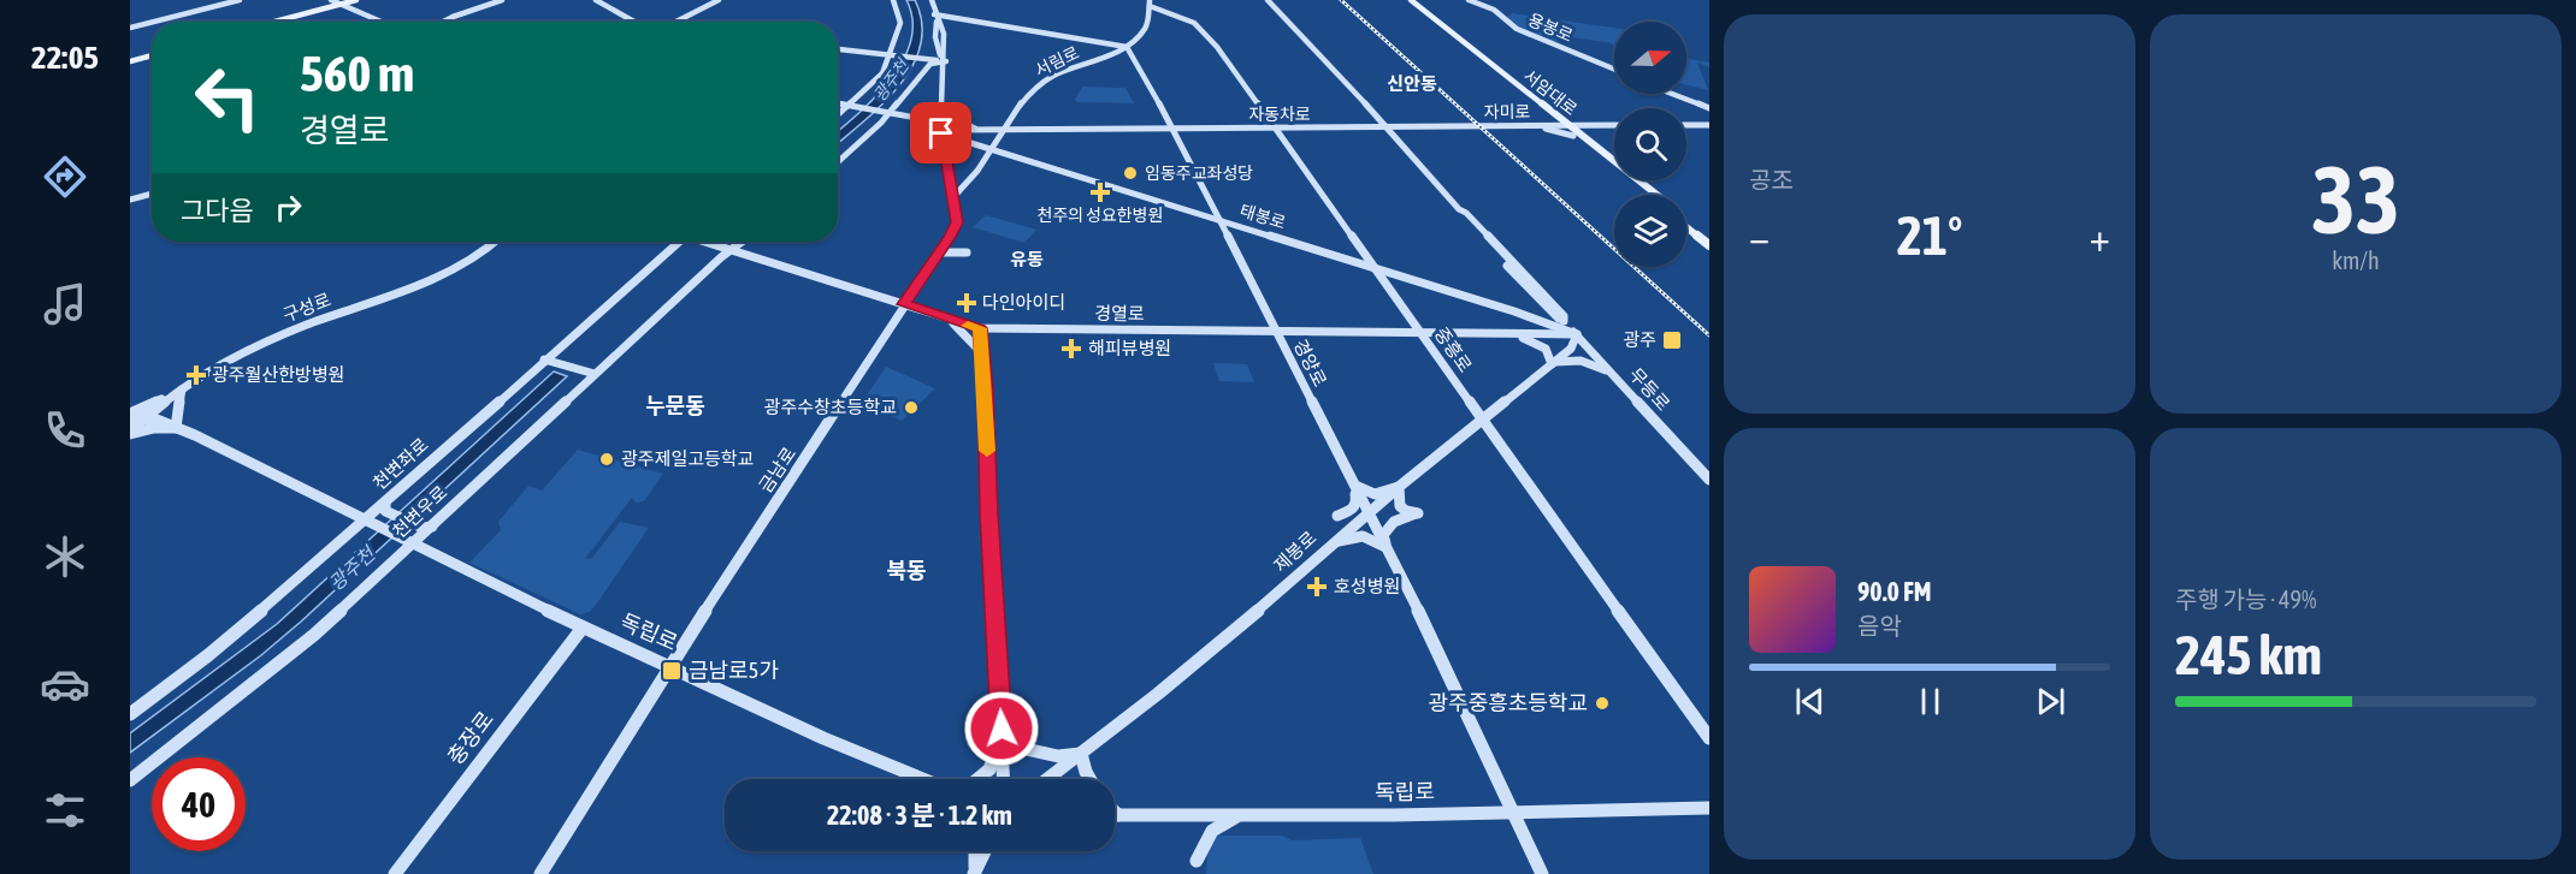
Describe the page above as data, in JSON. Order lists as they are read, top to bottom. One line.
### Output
{"streets":{"main road":["서암대로"],"street":["용봉로","서림로","자미로","자동차로","태봉로","구성로","경열로","중흥로","경양로","무등로","천변좌로","금남로","천변우로","제봉로","독립로","충장로"]},"crossings":[["서림로","자동차로"],["서림로","태봉로"],["서림로","경양로"],["서림로","금남로"],["서암대로","자미로"],["자미로","자동차로"],["자미로","무등로"],["자동차로","태봉로"],["자동차로","중흥로"],["자동차로","경양로"],["자동차로","무등로"],["자동차로","금남로"],["태봉로","경열로"],["태봉로","중흥로"],["태봉로","경양로"],["태봉로","무등로"],["태봉로","금남로"],["태봉로","제봉로"],["경열로","중흥로"],["경열로","경양로"],["경열로","무등로"],["경열로","금남로"],["경열로","천변우로"],["경열로","제봉로"],["중흥로","제봉로"],["경양로","제봉로"],["경양로","독립로"],["무등로","제봉로"],["천변좌로","독립로"],["금남로","독립로"],["천변우로","독립로"],["독립로","충장로"]],"districts":["신안동","유동","누문동","북동"],"water":["광주천"],"places":{"other":["임동주교좌성당","광주수창초등학교","광주제일고등학교","광주중흥초등학교"],"health":["천주의 성요한병원","다인아이디","해피뷰병원","광주월산한방병원","호성병원"],"transit":["광주","금남로5가"]},"north":"right","page":{"tabs":"22:05","tile":["공조",["33","km/h"],["주행 가능 · 49%","245 km"]],"turn":["560 m","경열로"],"then":"그다음","heat":["−","21°","+"],"song":["90.0 FM","음악"],"limit":"40","trip":"22:08 · 3 분 · 1.2 km"}}
